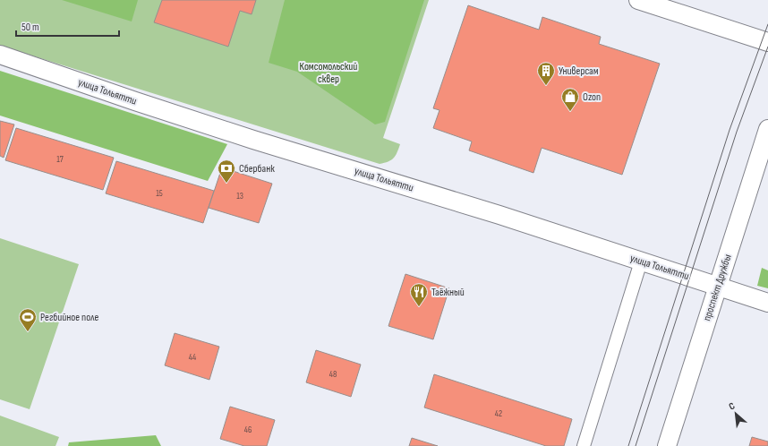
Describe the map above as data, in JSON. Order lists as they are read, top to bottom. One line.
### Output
{"streets":{"street":["улица Тольятти","проспект Дружбы"]},"crossings":[["улица Тольятти","проспект Дружбы"]],"parks":["Комсомольский сквер"],"places":{"building":["Универсам"],"shop":["Ozon"],"bank":["Сбербанк"],"restaurant":["Таёжный"],"sports":["Регбийное поле"]},"house_numbers":["17","15","13","44","48","42","46"],"scale_bar":"50 m","north":"top left"}
